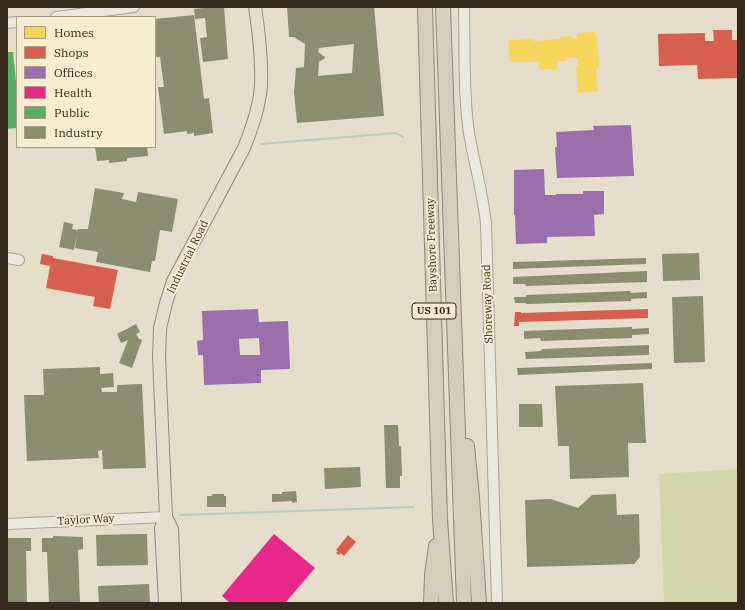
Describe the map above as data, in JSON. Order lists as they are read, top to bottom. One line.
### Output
{"streets":{"highway":["Bayshore Freeway","US 101"],"main road":["Industrial Road"],"street":["Shoreway Road","Taylor Way"]},"crossings":[["Industrial Road","Taylor Way"]],"legend":["Homes","Shops","Offices","Health","Public","Industry"]}
